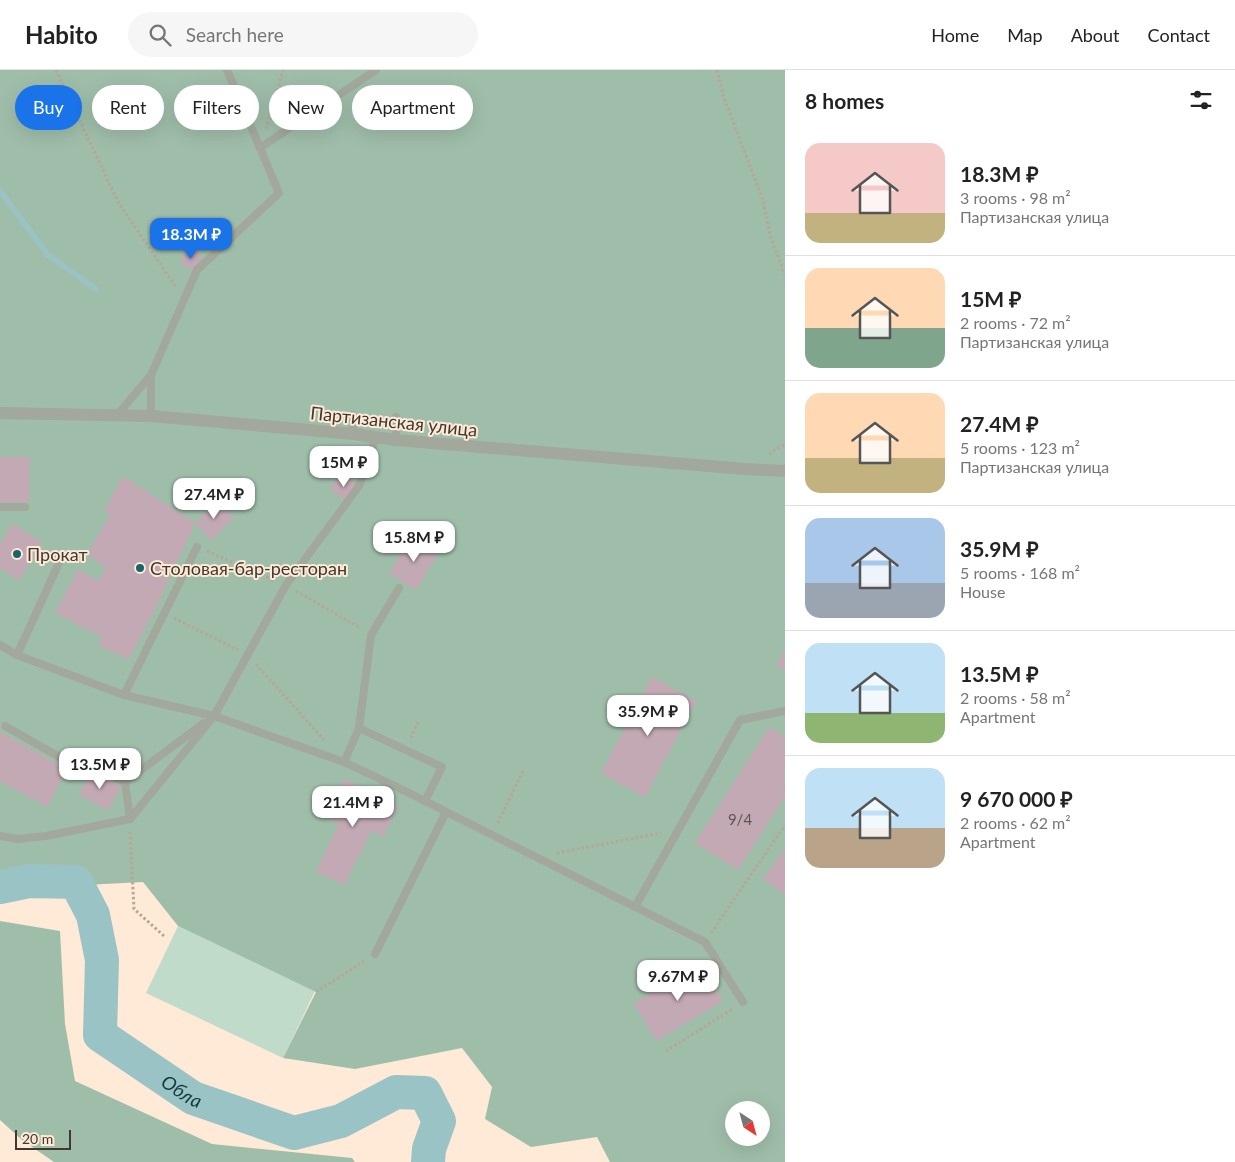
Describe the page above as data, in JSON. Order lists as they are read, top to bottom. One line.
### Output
{"streets":{"street":["Партизанская улица"]},"water":["Обла"],"places":["Прокат","Столовая-бар-ресторан"],"house_numbers":["9/4"],"scale_bar":"20 m","north":"bottom right","page":{"header":"Habito","search":"Search here","nav":["Home","Map","About","Contact"],"heading":"8 homes","chip":["Buy","Rent","Filters","New","Apartment"],"list":[{"name":"18.3M ₽","note":"3 rooms · 98 m² · Партизанская улица"},{"name":"15M ₽","note":"2 rooms · 72 m² · Партизанская улица"},{"name":"27.4M ₽","note":"5 rooms · 123 m² · Партизанская улица"},{"name":"35.9M ₽","note":"5 rooms · 168 m² · House"},{"name":"13.5M ₽","note":"2 rooms · 58 m² · Apartment"},{"name":"9 670 000 ₽","note":"2 rooms · 62 m² · Apartment"}],"price":["18.3M ₽","15M ₽","27.4M ₽","15.8M ₽","35.9M ₽","13.5M ₽","21.4M ₽","9.67M ₽"],"scale":"20 m"}}
